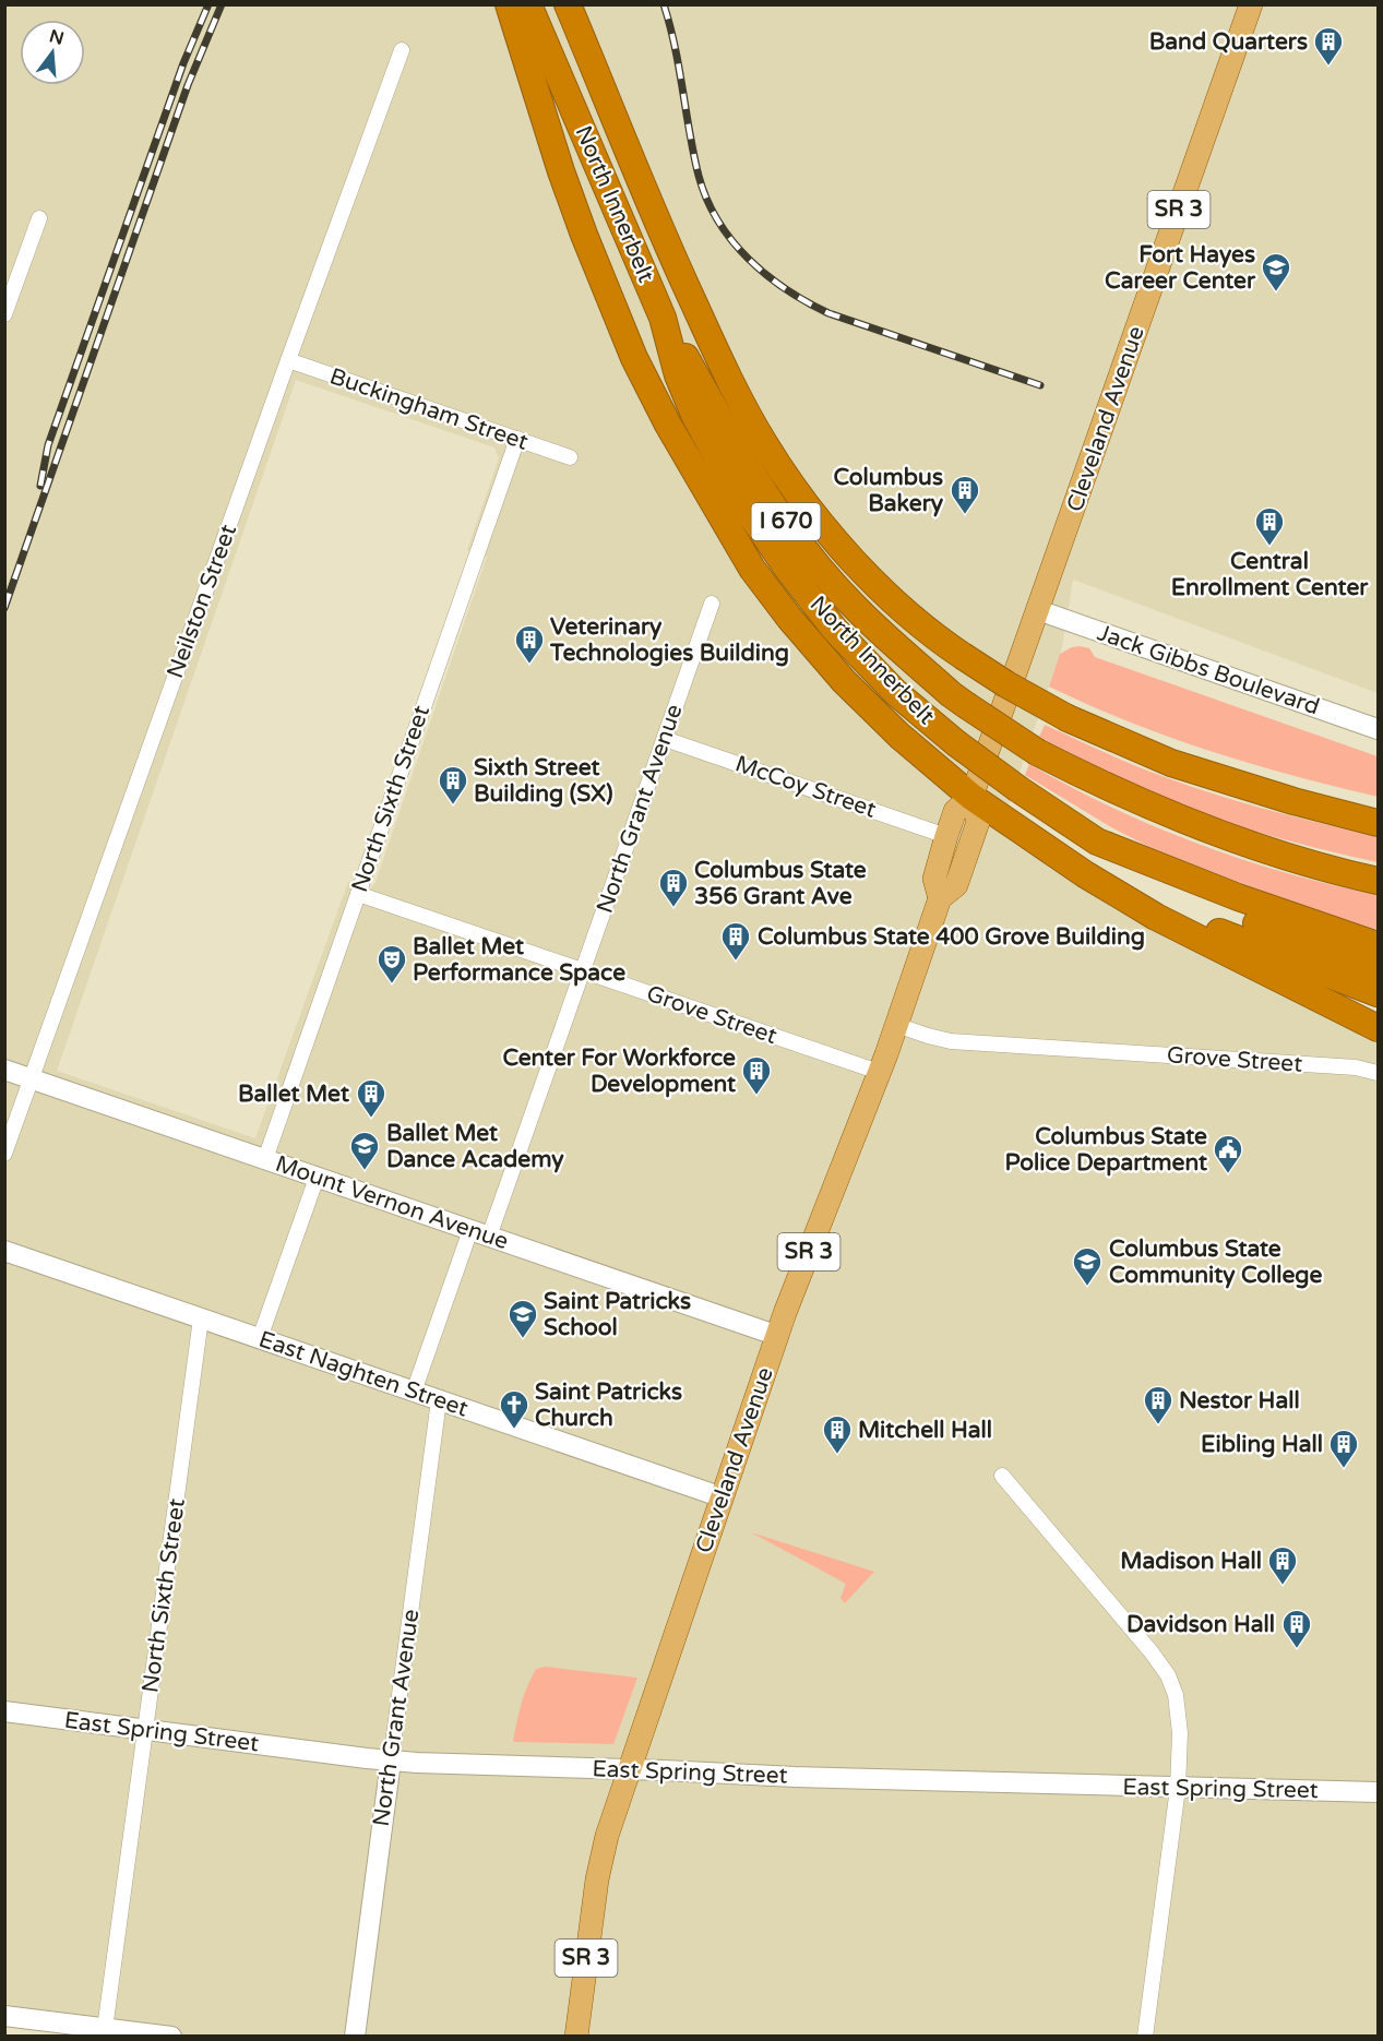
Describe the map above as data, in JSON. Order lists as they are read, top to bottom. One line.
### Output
{"streets":{"highway":["North Innerbelt","I 670"],"main road":["SR 3","Cleveland Avenue","Jack Gibbs Boulevard","North Grant Avenue","Mount Vernon Avenue","East Naghten Street","East Spring Street"],"street":["Buckingham Street","Neilston Street","McCoy Street","North Sixth Street","Grove Street"]},"crossings":[["North Innerbelt","I 670"],["Buckingham Street","Neilston Street"],["Buckingham Street","North Sixth Street"],["Cleveland Avenue","Jack Gibbs Boulevard"],["Cleveland Avenue","McCoy Street"],["Cleveland Avenue","Grove Street"],["Cleveland Avenue","Mount Vernon Avenue"],["Cleveland Avenue","East Naghten Street"],["Cleveland Avenue","East Spring Street"],["Neilston Street","Mount Vernon Avenue"],["McCoy Street","North Grant Avenue"],["North Sixth Street","Grove Street"],["North Sixth Street","Mount Vernon Avenue"],["North Sixth Street","East Naghten Street"],["North Sixth Street","East Spring Street"],["North Grant Avenue","Grove Street"],["North Grant Avenue","Mount Vernon Avenue"],["North Grant Avenue","East Naghten Street"],["North Grant Avenue","East Spring Street"]],"places":{"building":["Band Quarters","Columbus Bakery","Central Enrollment Center","Veterinary Technologies Building","Sixth Street Building (SX)","Columbus State 356 Grant Ave","Columbus State 400 Grove Building","Center For Workforce Development","Ballet Met","Nestor Hall","Mitchell Hall","Eibling Hall","Madison Hall","Davidson Hall"],"school or university":["Fort Hayes Career Center","Ballet Met Dance Academy","Columbus State Community College","Saint Patricks School"],"theatre":["Ballet Met Performance Space"],"public building":["Columbus State Police Department"],"church":["Saint Patricks Church"]},"north":"top"}
